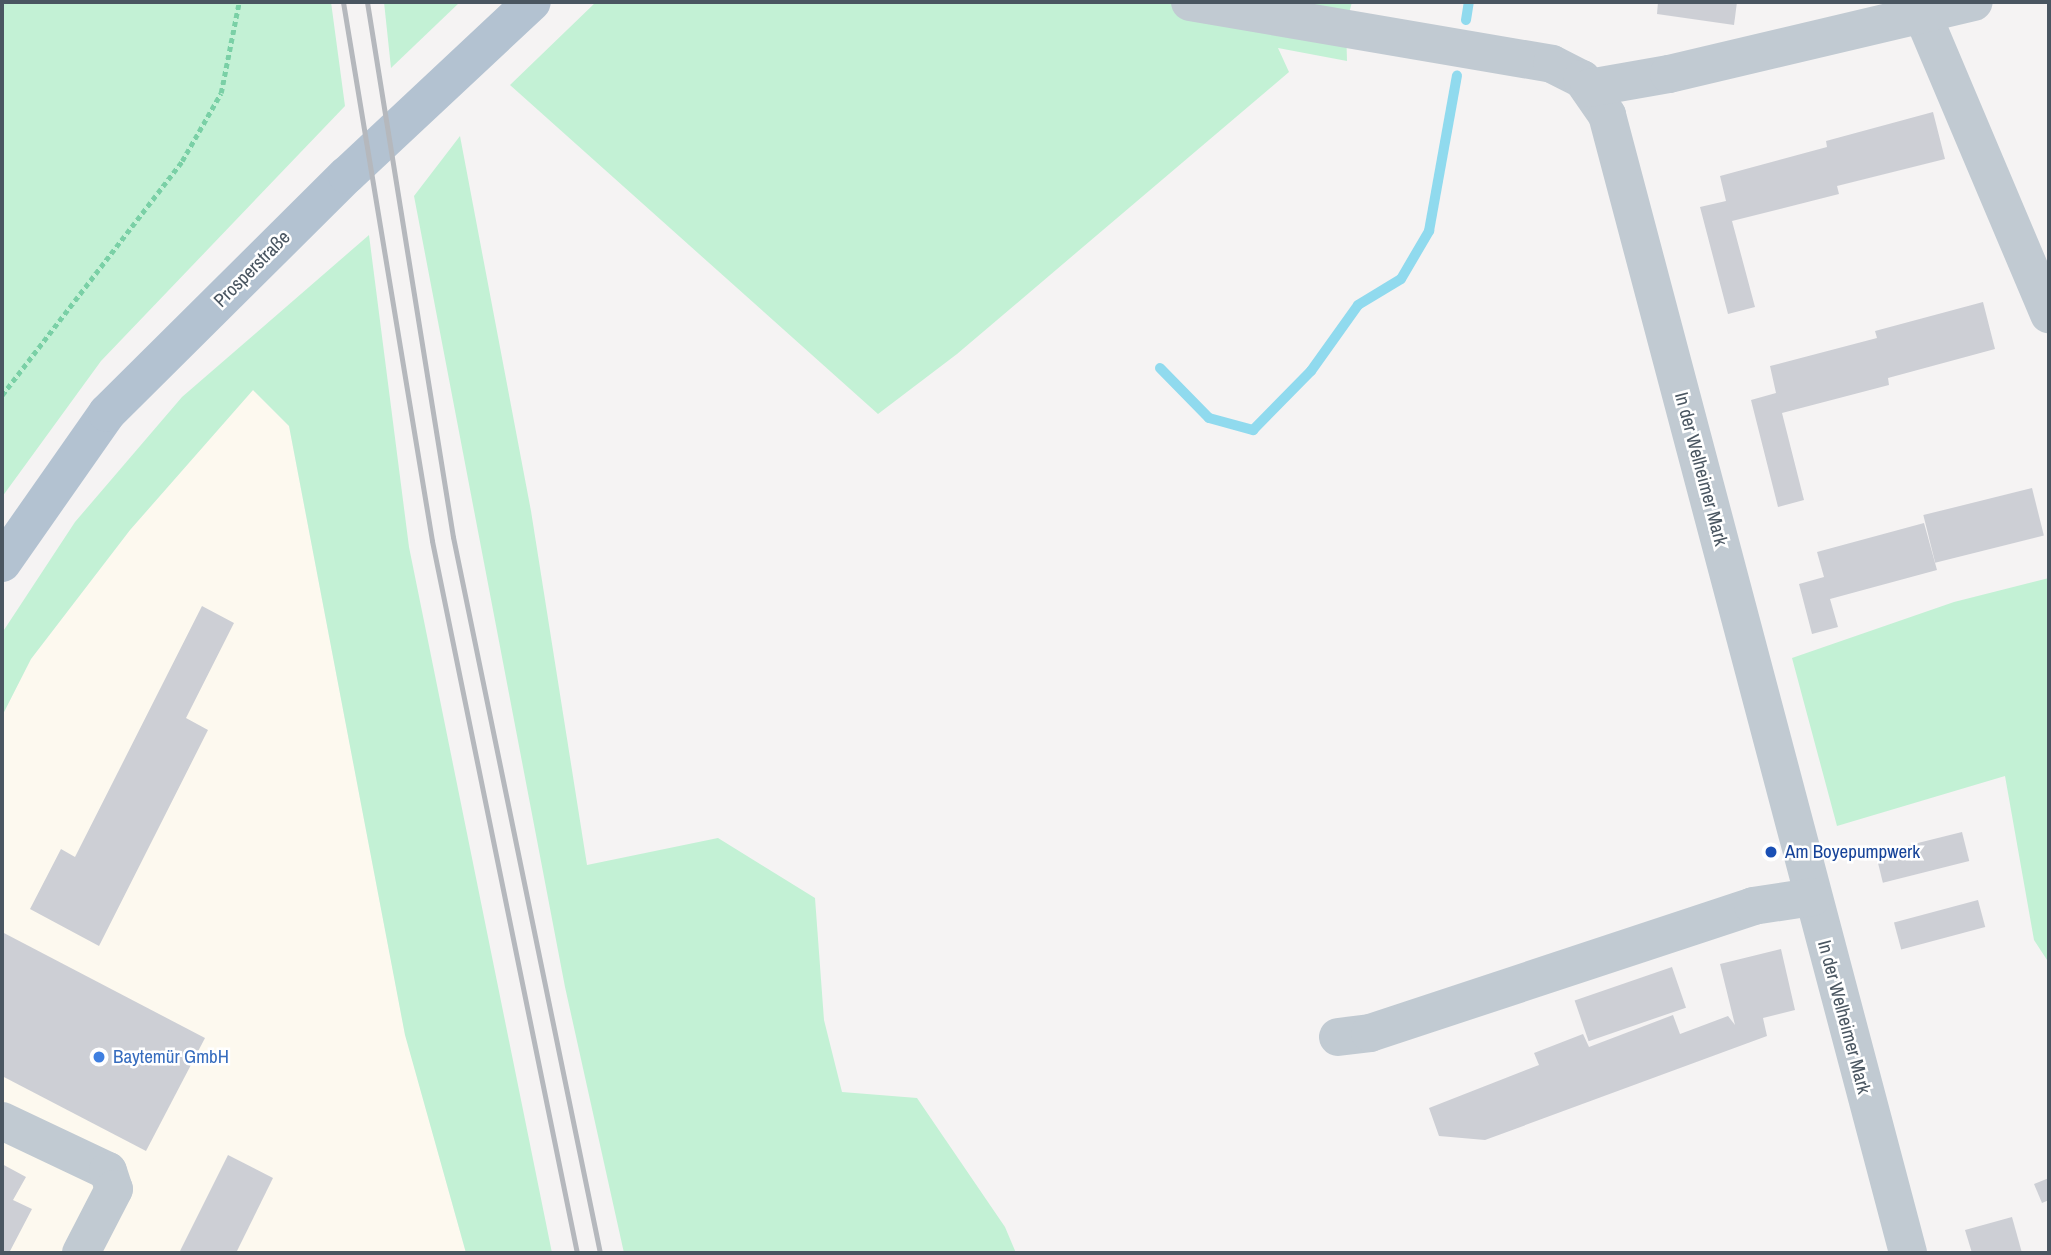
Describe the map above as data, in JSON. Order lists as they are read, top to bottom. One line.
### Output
{"streets":{"main road":["Prosperstraße"],"street":["In der Welheimer Mark"]},"places":["Am Boyepumpwerk","Baytemür GmbH"]}
